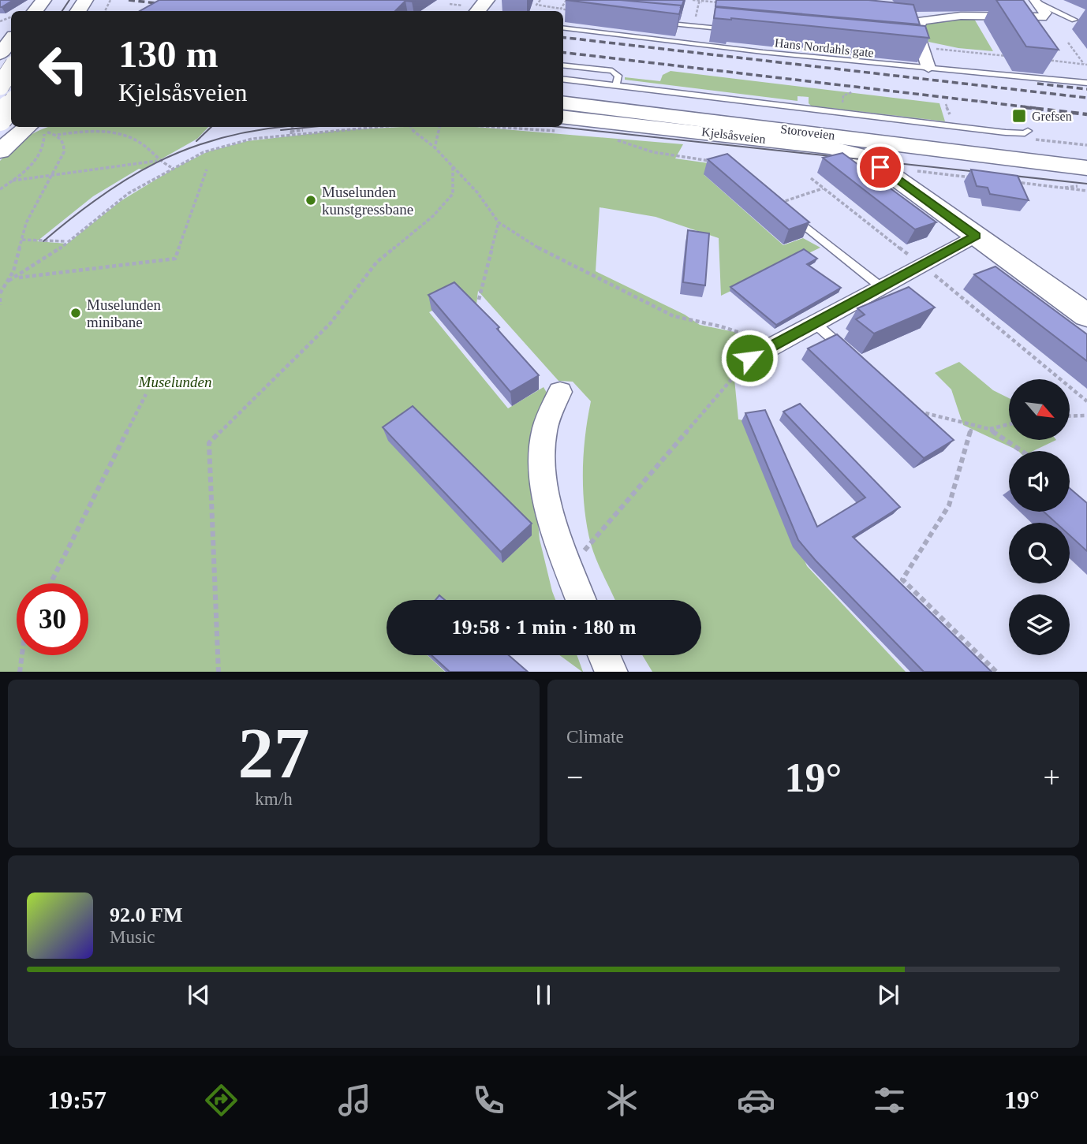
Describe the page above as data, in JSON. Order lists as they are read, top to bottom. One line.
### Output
{"streets":{"main road":["Storoveien","Kjelsåsveien"],"lane":["Hans Nordahls gate"]},"parks":["Muselunden"],"places":{"transit":["Grefsen"],"other":["Muselunden kunstgressbane","Muselunden minibane"]},"north":"bottom right","page":{"turn":["130 m","Kjelsåsveien"],"limit":"30","trip":"19:58 · 1 min · 180 m","tile":[["27","km/h"],"Climate"],"heat":["−","19°","+"],"song":["92.0 FM","Music"],"tabs":["19:57","19°"]}}
